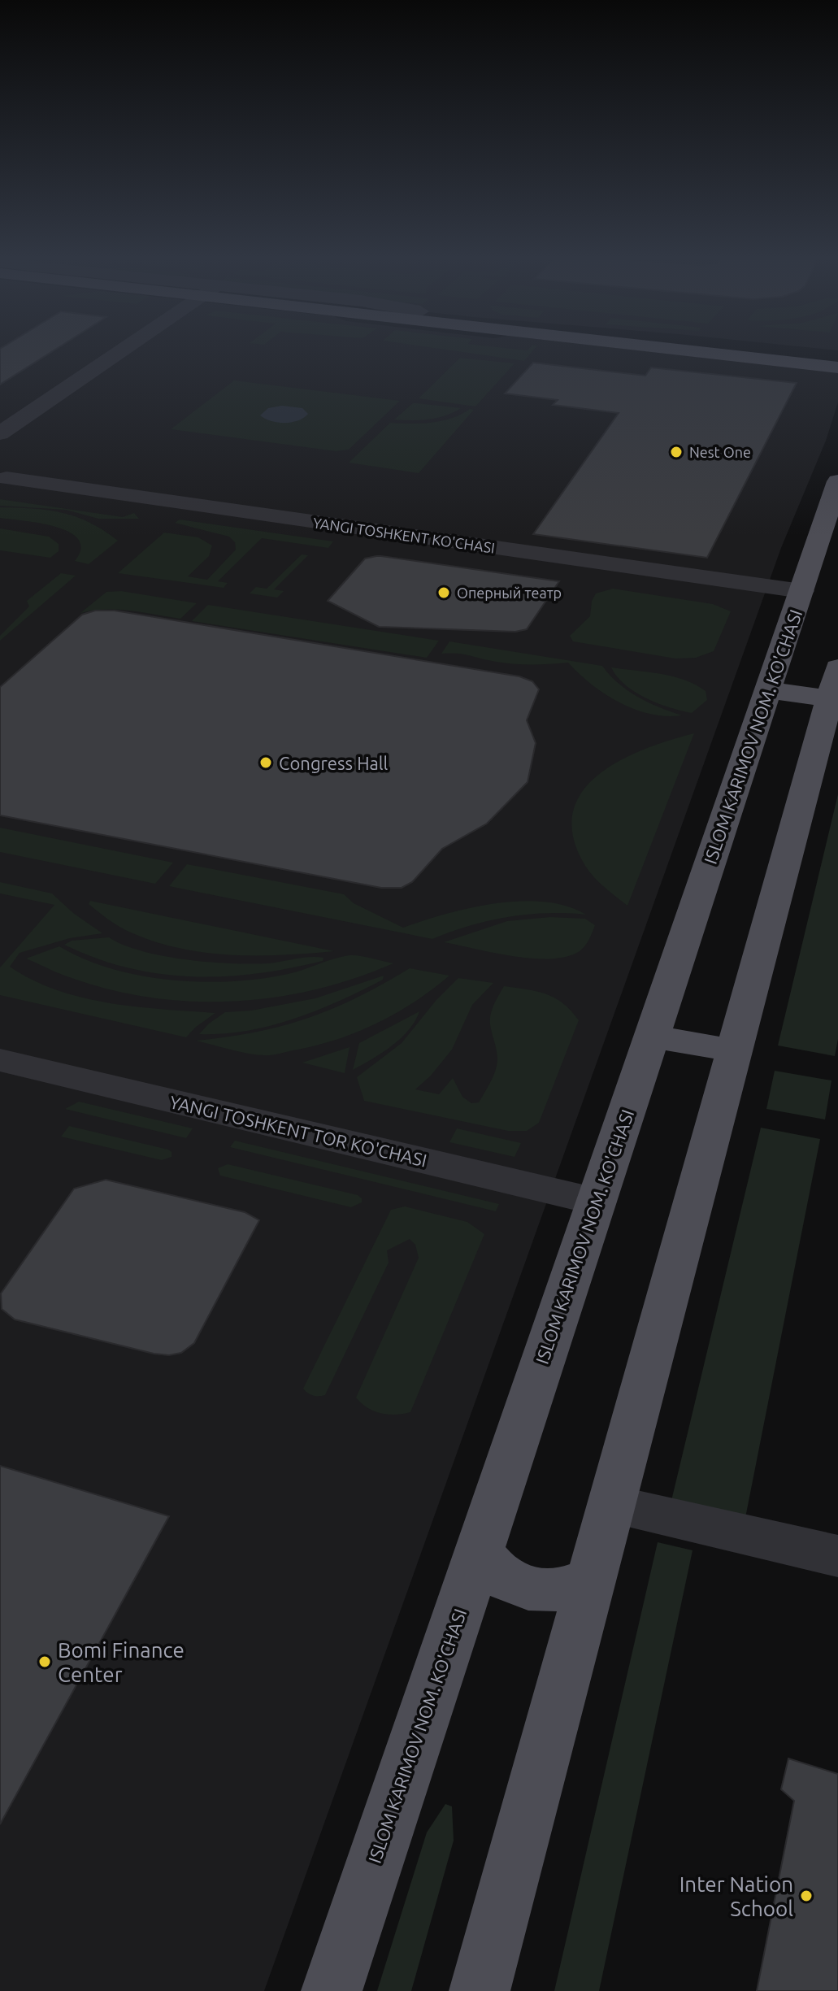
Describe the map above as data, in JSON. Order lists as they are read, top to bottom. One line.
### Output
{"streets":{"main road":["ISLOM KARIMOV NOM. KO'CHASI"],"street":["YANGI TOSHKENT KO'CHASI","YANGI TOSHKENT TOR KO'CHASI"]},"crossings":[["YANGI TOSHKENT KO'CHASI","ISLOM KARIMOV NOM. KO'CHASI"],["ISLOM KARIMOV NOM. KO'CHASI","YANGI TOSHKENT TOR KO'CHASI"]],"places":["Nest One","Оперный театр","Congress Hall","Bomi Finance Center","Inter Nation School"]}
